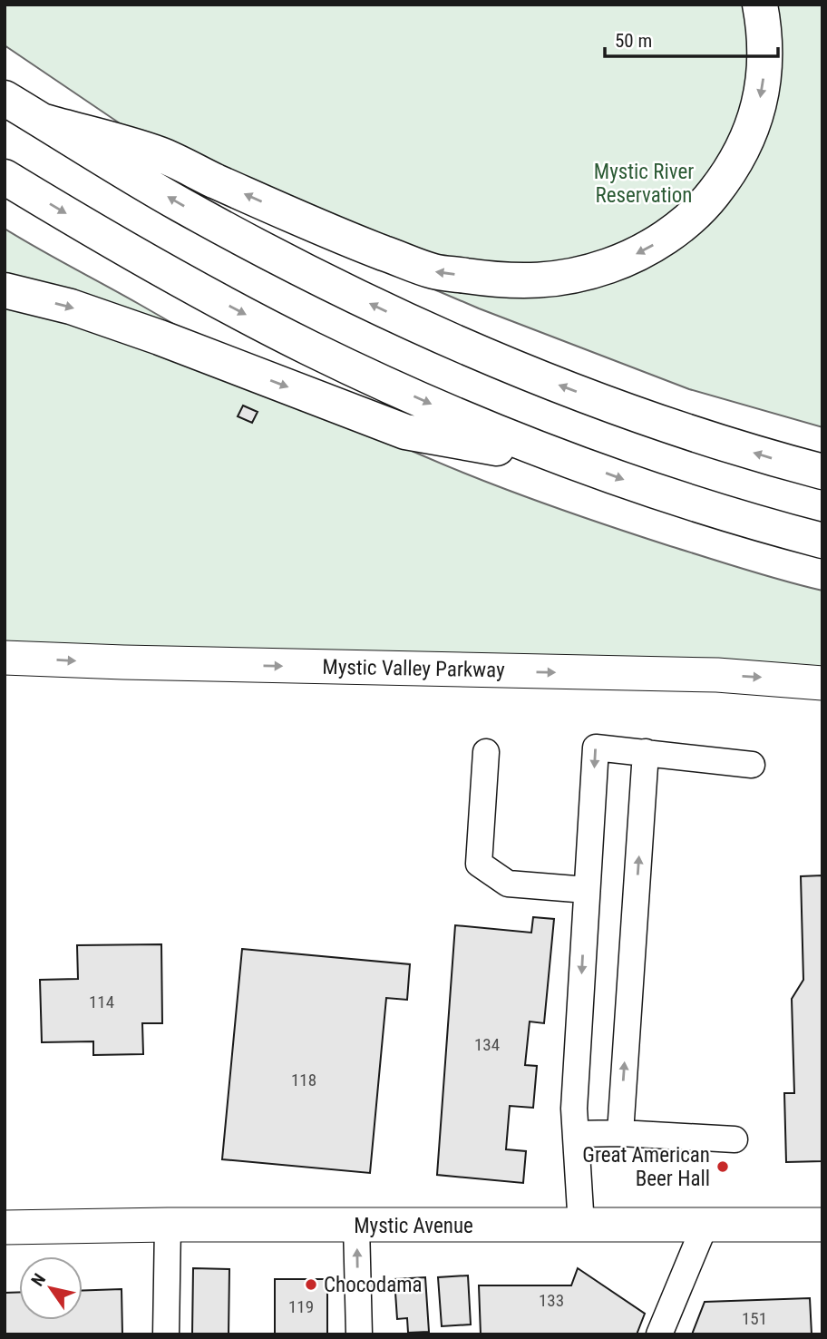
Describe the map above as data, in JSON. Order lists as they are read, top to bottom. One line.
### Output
{"streets":{"main road":["Mystic Valley Parkway","Mystic Avenue"]},"one_way":["Mystic Valley Parkway"],"parks":["Mystic River Reservation"],"places":["Great American Beer Hall","Chocodama"],"house_numbers":["114","134","118","133","119","151"],"scale_bar":"50 m","north":"top left"}
